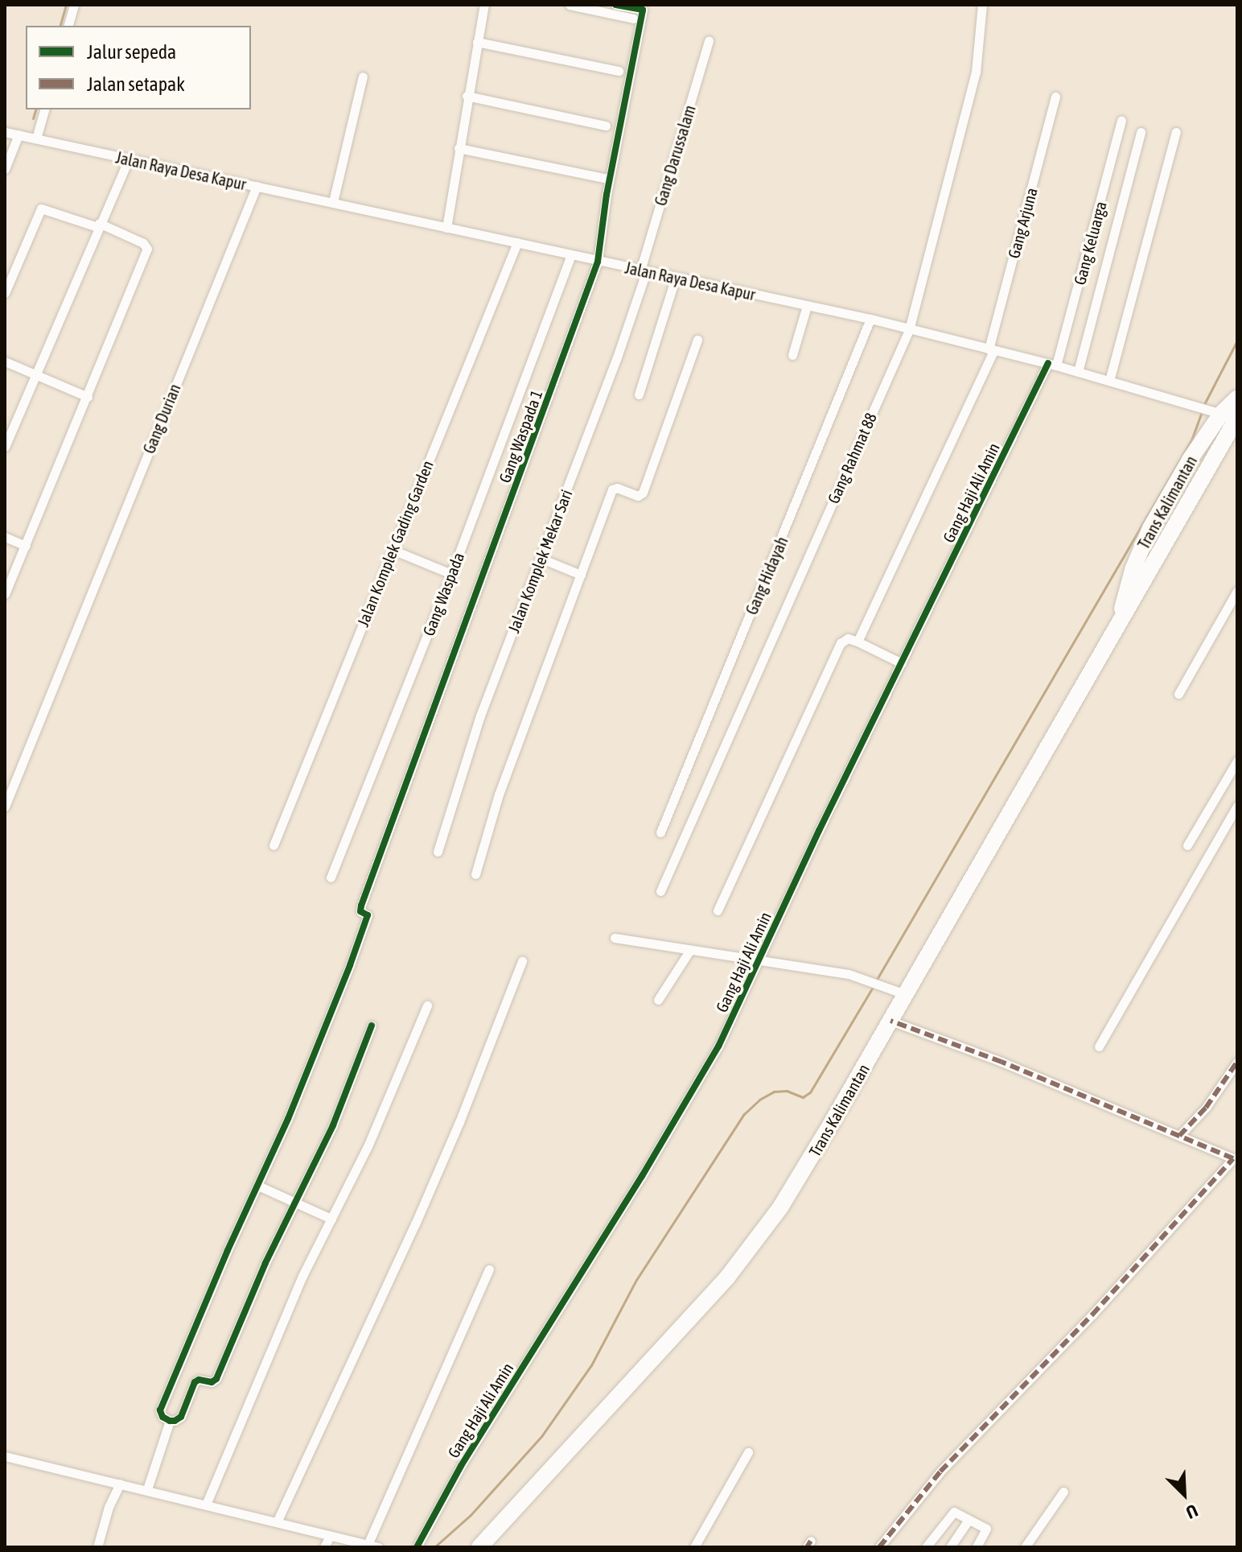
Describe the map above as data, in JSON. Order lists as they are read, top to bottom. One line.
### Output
{"streets":{"highway":["Trans Kalimantan"],"street":["Gang Darussalam","Jalan Raya Desa Kapur","Gang Arjuna","Gang Keluarga","Gang Durian","Gang Waspada 1","Gang Rahmat 88","Gang Haji Ali Amin","Jalan Komplek Gading Garden","Jalan Komplek Mekar Sari","Gang Hidayah","Gang Waspada"]},"crossings":[["Gang Darussalam","Jalan Raya Desa Kapur"],["Gang Darussalam","Jalan Komplek Mekar Sari"],["Jalan Raya Desa Kapur","Gang Arjuna"],["Jalan Raya Desa Kapur","Gang Keluarga"],["Jalan Raya Desa Kapur","Gang Durian"],["Jalan Raya Desa Kapur","Gang Waspada 1"],["Jalan Raya Desa Kapur","Gang Rahmat 88"],["Jalan Raya Desa Kapur","Gang Haji Ali Amin"],["Jalan Raya Desa Kapur","Trans Kalimantan"],["Jalan Raya Desa Kapur","Jalan Komplek Gading Garden"],["Jalan Raya Desa Kapur","Jalan Komplek Mekar Sari"],["Jalan Raya Desa Kapur","Gang Hidayah"],["Jalan Raya Desa Kapur","Gang Waspada"],["Gang Keluarga","Gang Haji Ali Amin"]],"legend":["Jalur sepeda","Jalan setapak"],"north":"bottom right"}
